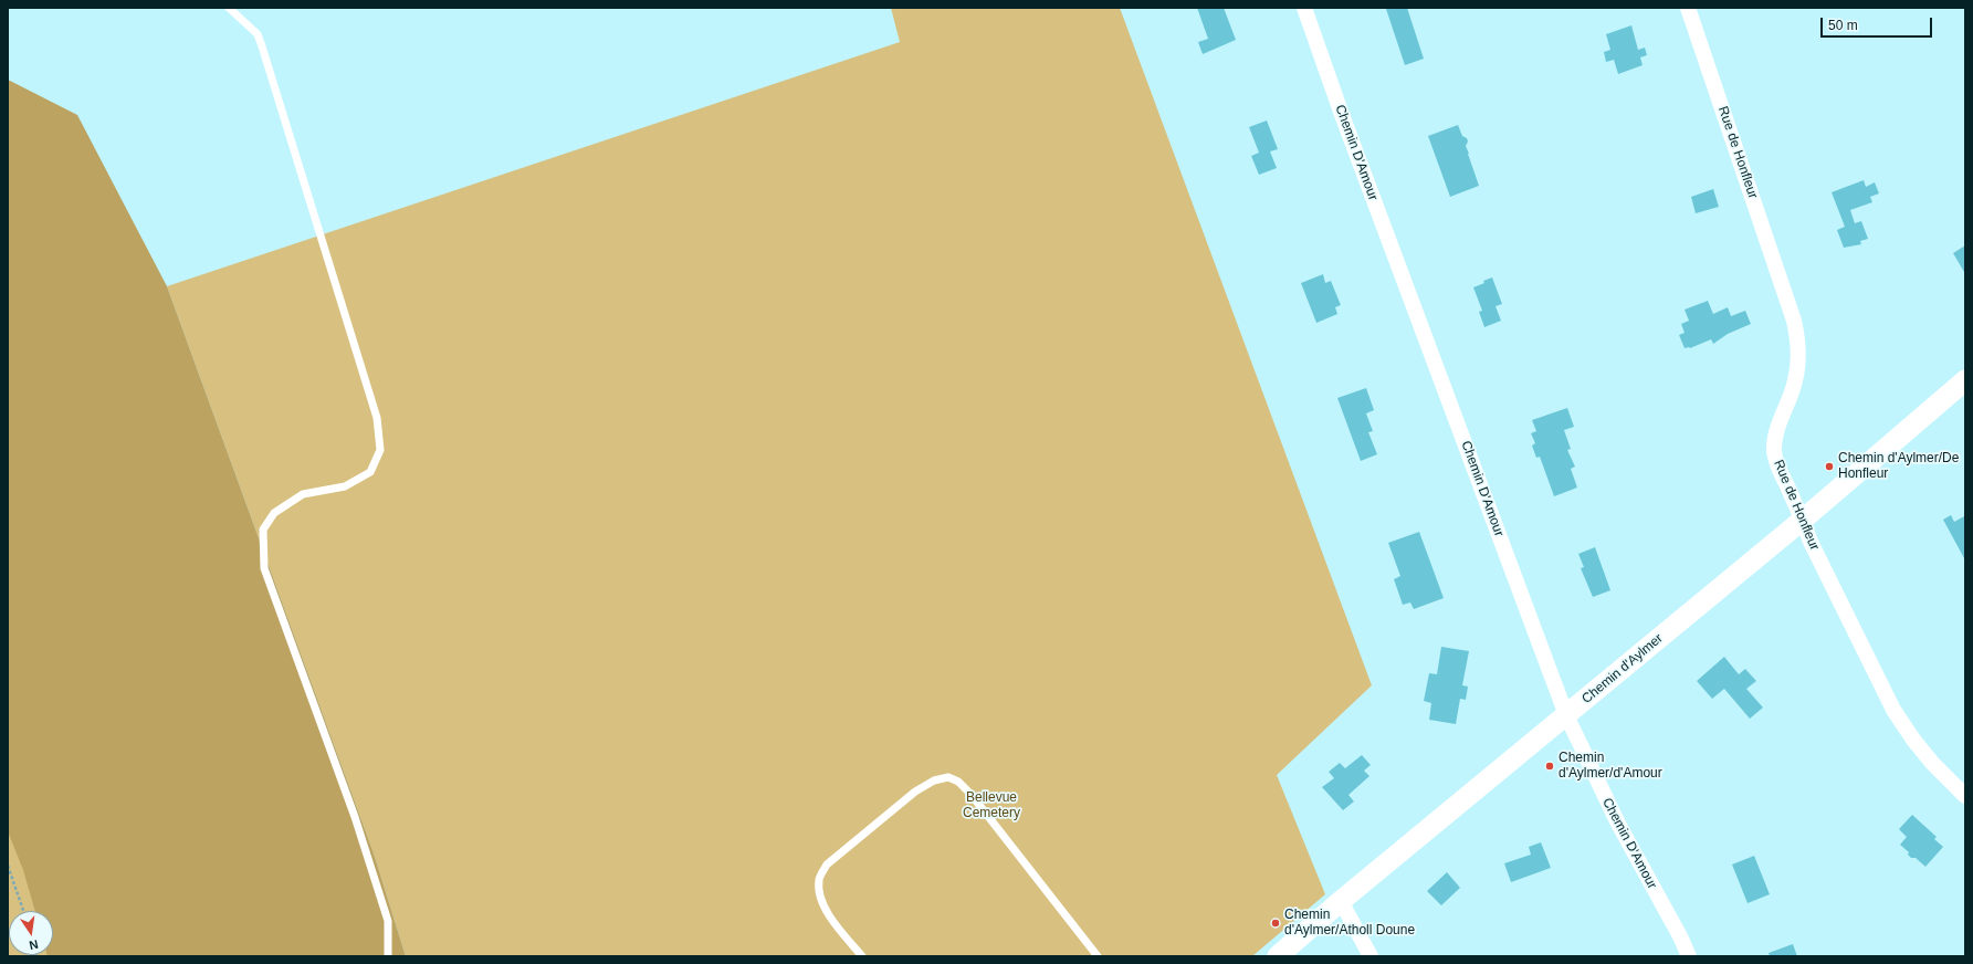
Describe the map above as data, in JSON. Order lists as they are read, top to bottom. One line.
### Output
{"streets":{"main road":["Chemin d'Aylmer"],"street":["Chemin D'Amour","Rue de Honfleur"]},"crossings":[["Chemin D'Amour","Chemin d'Aylmer"],["Rue de Honfleur","Chemin d'Aylmer"]],"parks":["Bellevue Cemetery"],"places":["Chemin d'Aylmer/De Honfleur","Chemin d'Aylmer/d'Amour","Chemin d'Aylmer/Atholl Doune"],"scale_bar":"50 m","north":"bottom"}
